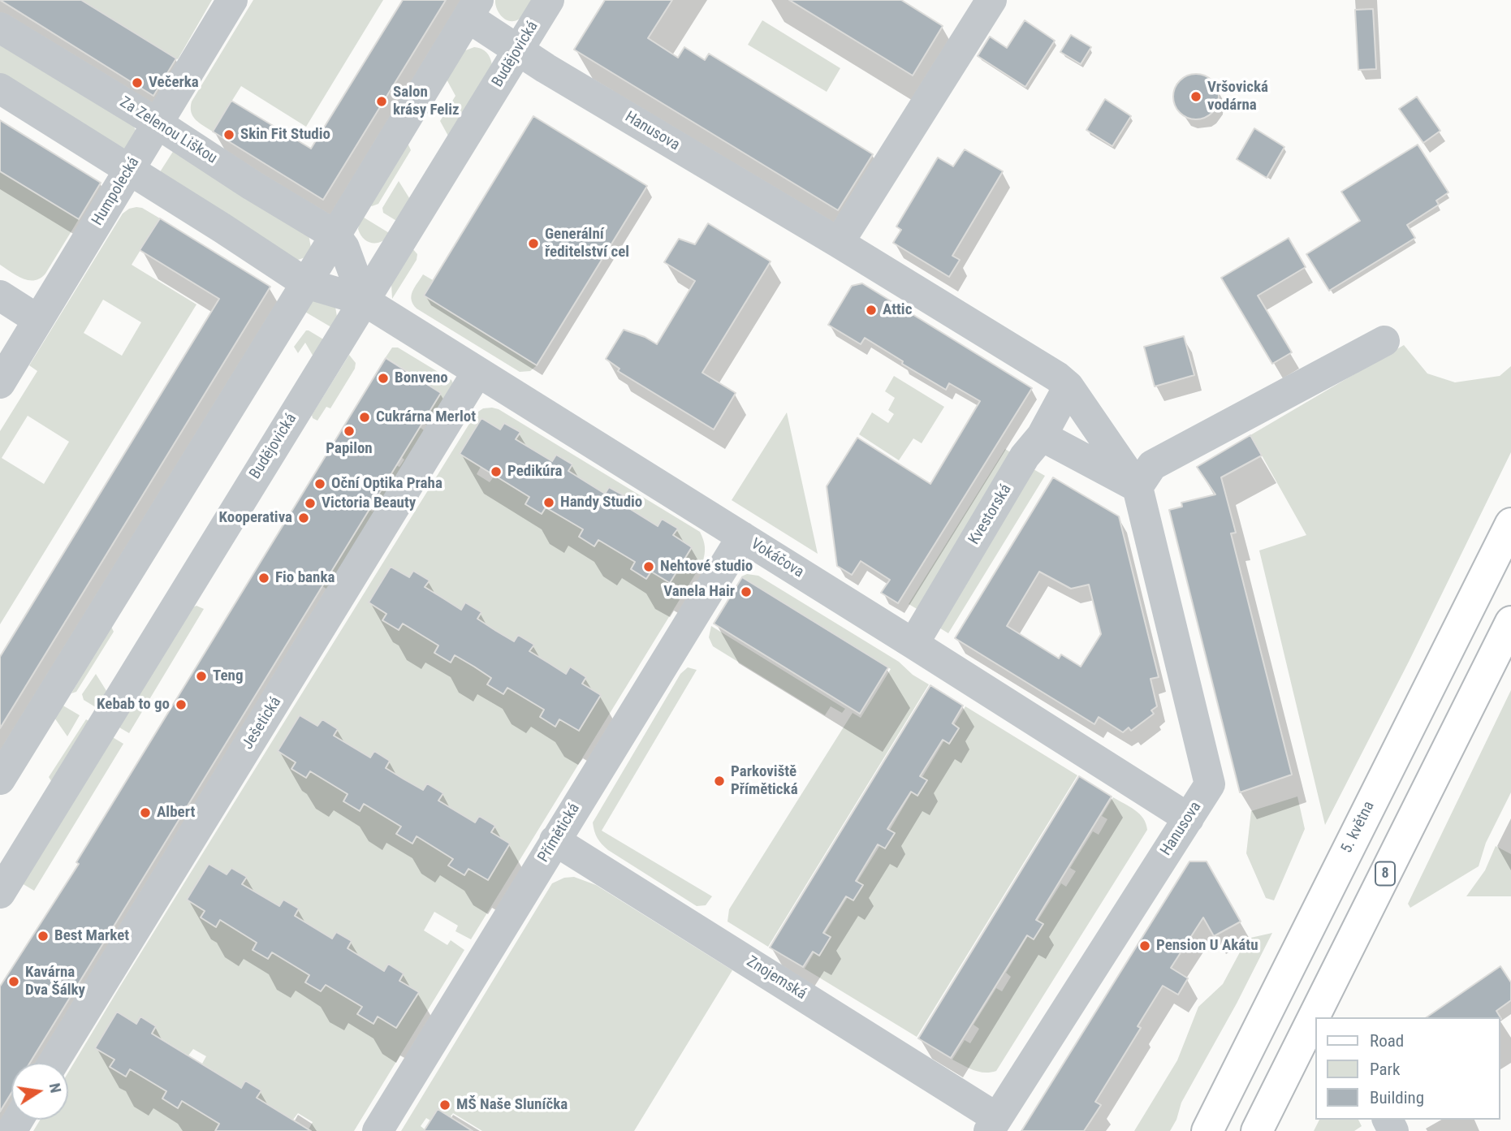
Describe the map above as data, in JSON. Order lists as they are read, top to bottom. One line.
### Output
{"streets":{"main road":["5. května","8"],"street":["Budějovická","Za Zelenou Liškou","Hanusova","Humpolecká","Kvestorská","Vokáčova","Ješetická","Přímětická","Znojemská"]},"crossings":[["Budějovická","Hanusova"],["Budějovická","Vokáčova"],["Za Zelenou Liškou","Humpolecká"],["Hanusova","Kvestorská"],["Hanusova","Vokáčova"],["Hanusova","Znojemská"],["Kvestorská","Vokáčova"],["Vokáčova","Ješetická"],["Vokáčova","Přímětická"],["Přímětická","Znojemská"]],"places":["Večerka","Vršovická vodárna","Salon krásy Feliz","Skin Fit Studio","Generální ředitelství cel","Attic","Bonveno","Cukrárna Merlot","Papilon","Pedikúra","Oční Optika Praha","Handy Studio","Victoria Beauty","Kooperativa","Nehtové studio","Fio banka","Vanela Hair","Teng","Kebab to go","Parkoviště Přímětická","Albert","Best Market","Pension U Akátu","Kavárna Dva Šálky","MŠ Naše Sluníčka"],"legend":["Road","Park","Building"],"north":"right"}
